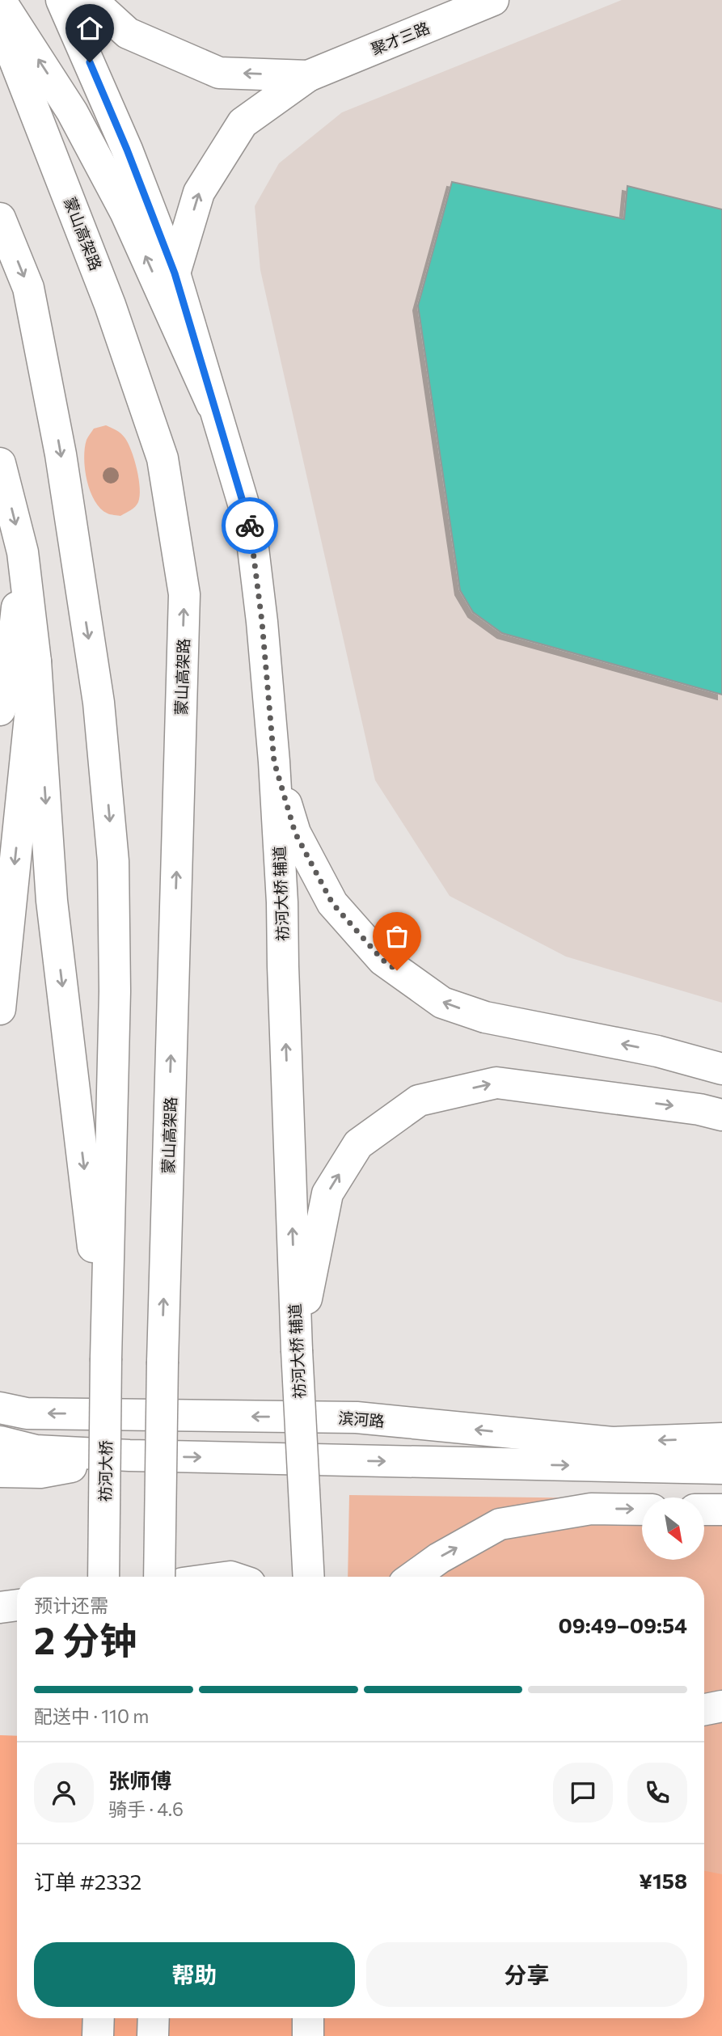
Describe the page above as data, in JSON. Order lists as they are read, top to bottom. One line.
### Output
{"streets":{"main road":["聚才三路","蒙山高架路","祊河大桥 辅道","滨河路","祊河大桥"]},"north":"bottom right","page":{"heading":["2 分钟","预计还需","09:49–09:54"],"panel":["张师傅","骑手 · 4.6","订单 #2332","¥158"],"bar":"配送中 · 110 m","buttons":["帮助","分享"]}}
